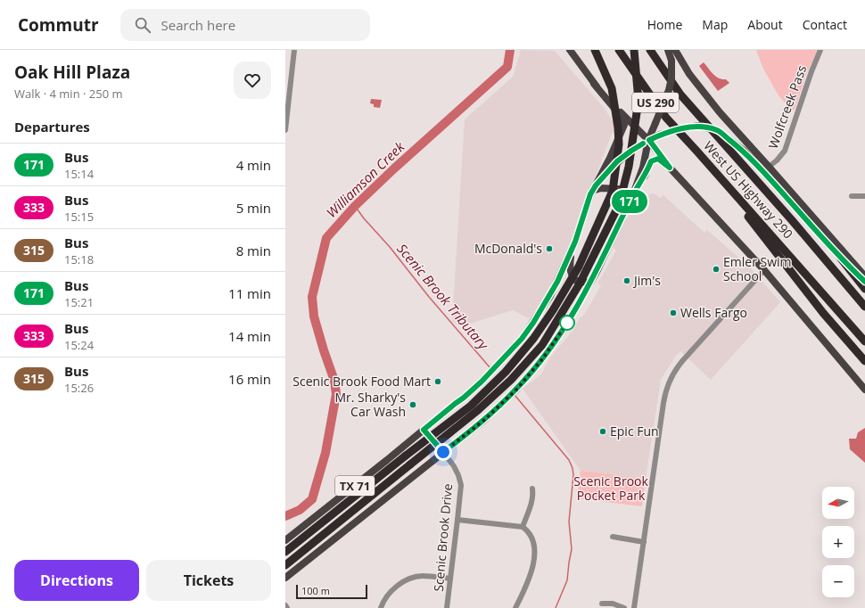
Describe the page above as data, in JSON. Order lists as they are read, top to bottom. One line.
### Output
{"streets":{"highway":["US 290","West US Highway 290","TX 71"],"street":["Wolfcreek Pass","Scenic Brook Drive"]},"crossings":[["US 290","West US Highway 290"]],"water":["Williamson Creek","Scenic Brook Tributary"],"parks":["Scenic Brook Pocket Park"],"places":["McDonald's","Emler Swim School","Jim's","Wells Fargo","Scenic Brook Food Mart","Mr. Sharky's Car Wash","Epic Fun"],"lines":["bus line 171"],"scale_bar":"100 m","north":"left","page":{"header":"Commutr","search":"Search here","nav":["Home","Map","About","Contact"],"heading":[["Oak Hill Plaza","Walk · 4 min · 250 m"],"Departures"],"on_map":"171","list":[{"mark":"171","name":"Bus","note":"15:14","value":"4 min"},{"mark":"333","name":"Bus","note":"15:15","value":"5 min"},{"mark":"315","name":"Bus","note":"15:18","value":"8 min"},{"mark":"171","name":"Bus","note":"15:21","value":"11 min"},{"mark":"333","name":"Bus","note":"15:24","value":"14 min"},{"mark":"315","name":"Bus","note":"15:26","value":"16 min"}],"map_buttons":["+","−"],"buttons":["Directions","Tickets"],"scale":"100 m"}}
